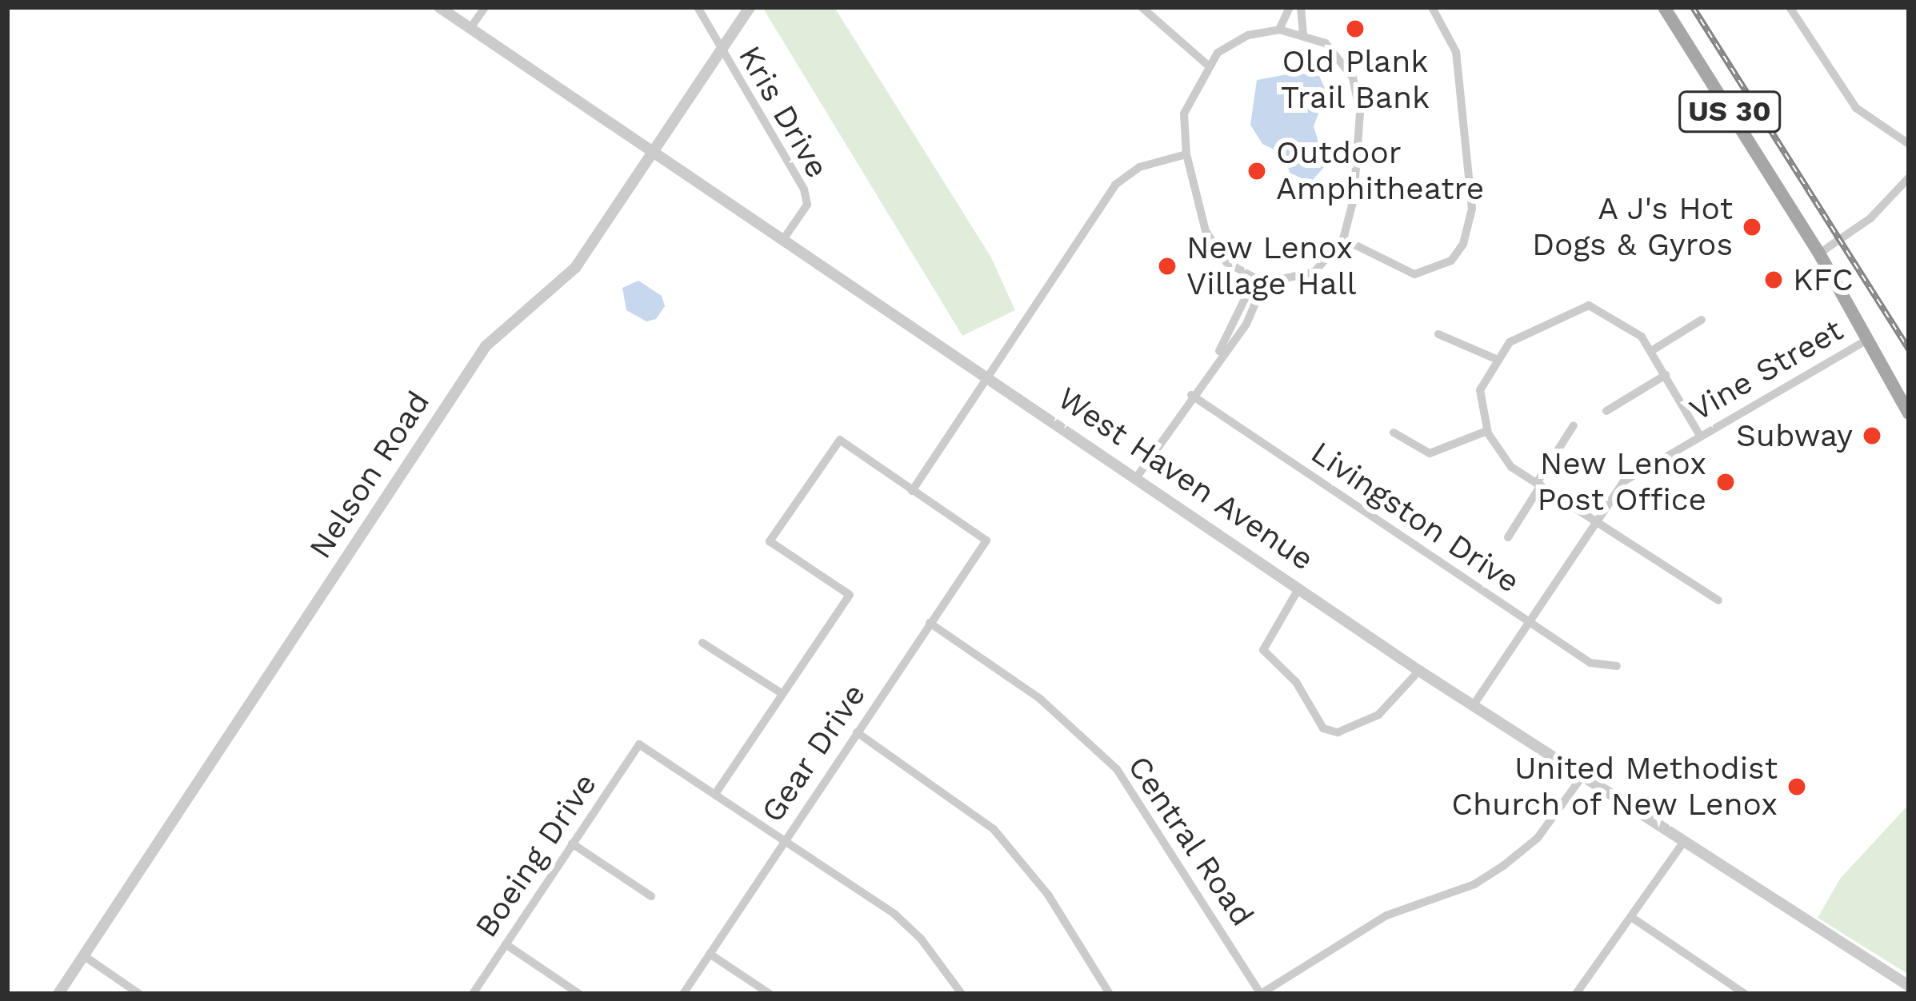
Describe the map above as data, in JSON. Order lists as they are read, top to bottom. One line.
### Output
{"streets":{"main road":["US 30"],"street":["Kris Drive","Vine Street","Nelson Road","West Haven Avenue","Livingston Drive","Gear Drive","Central Road","Boeing Drive"]},"crossings":[["Kris Drive","Nelson Road"],["Kris Drive","West Haven Avenue"],["US 30","Vine Street"],["Vine Street","West Haven Avenue"],["Vine Street","Livingston Drive"],["Nelson Road","West Haven Avenue"],["Gear Drive","Central Road"]],"places":["Old Plank Trail Bank","Outdoor Amphitheatre","A J's Hot Dogs & Gyros","New Lenox Village Hall","KFC","Subway","New Lenox Post Office","United Methodist Church of New Lenox"]}
